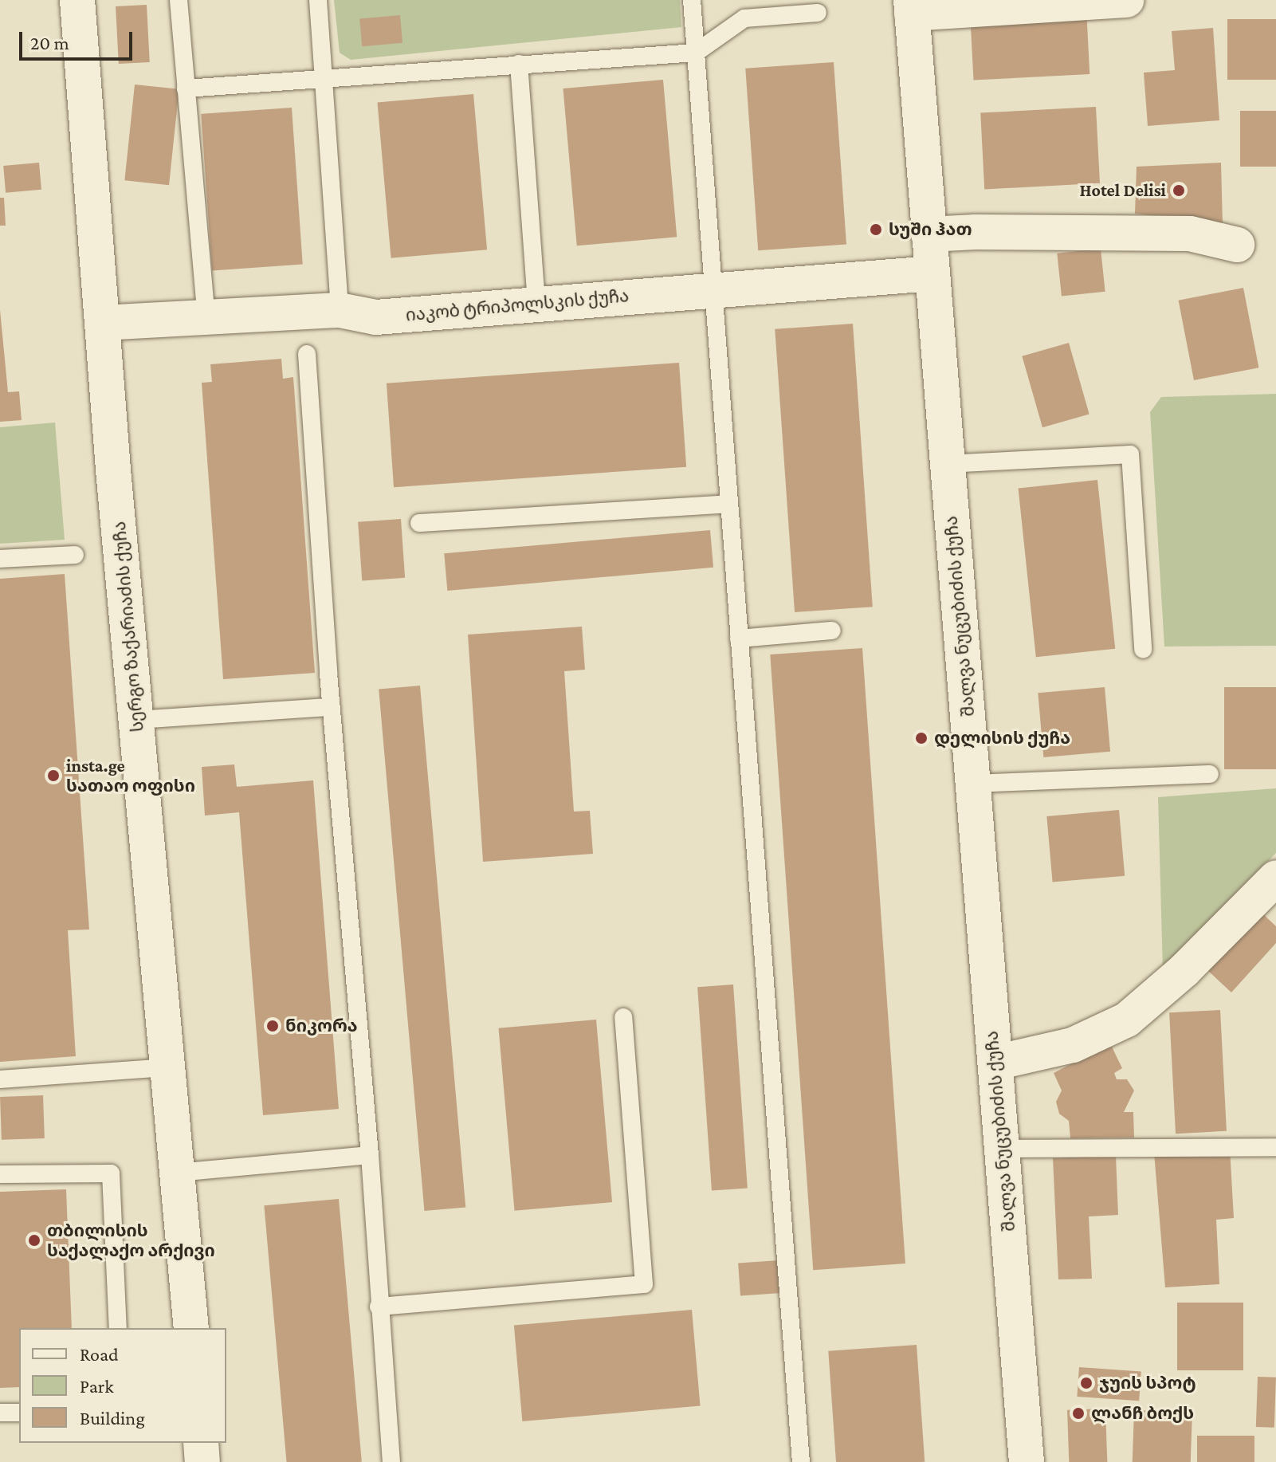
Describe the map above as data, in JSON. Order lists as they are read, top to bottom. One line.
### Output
{"streets":{"street":["იაკობ ტრიპოლსკის ქუჩა","შალვა ნუცუბიძის ქუჩა","სერგო ზაქარიაძის ქუჩა"]},"crossings":[["იაკობ ტრიპოლსკის ქუჩა","შალვა ნუცუბიძის ქუჩა"],["იაკობ ტრიპოლსკის ქუჩა","სერგო ზაქარიაძის ქუჩა"]],"places":["Hotel Delisi","სუში ჰათ","დელისის ქუჩა","insta.ge სათაო ოფისი","ნიკორა","თბილისის საქალაქო არქივი","ჯუის სპოტ","ლანჩ ბოქს"],"legend":["Road","Park","Building"],"scale_bar":"20 m"}
